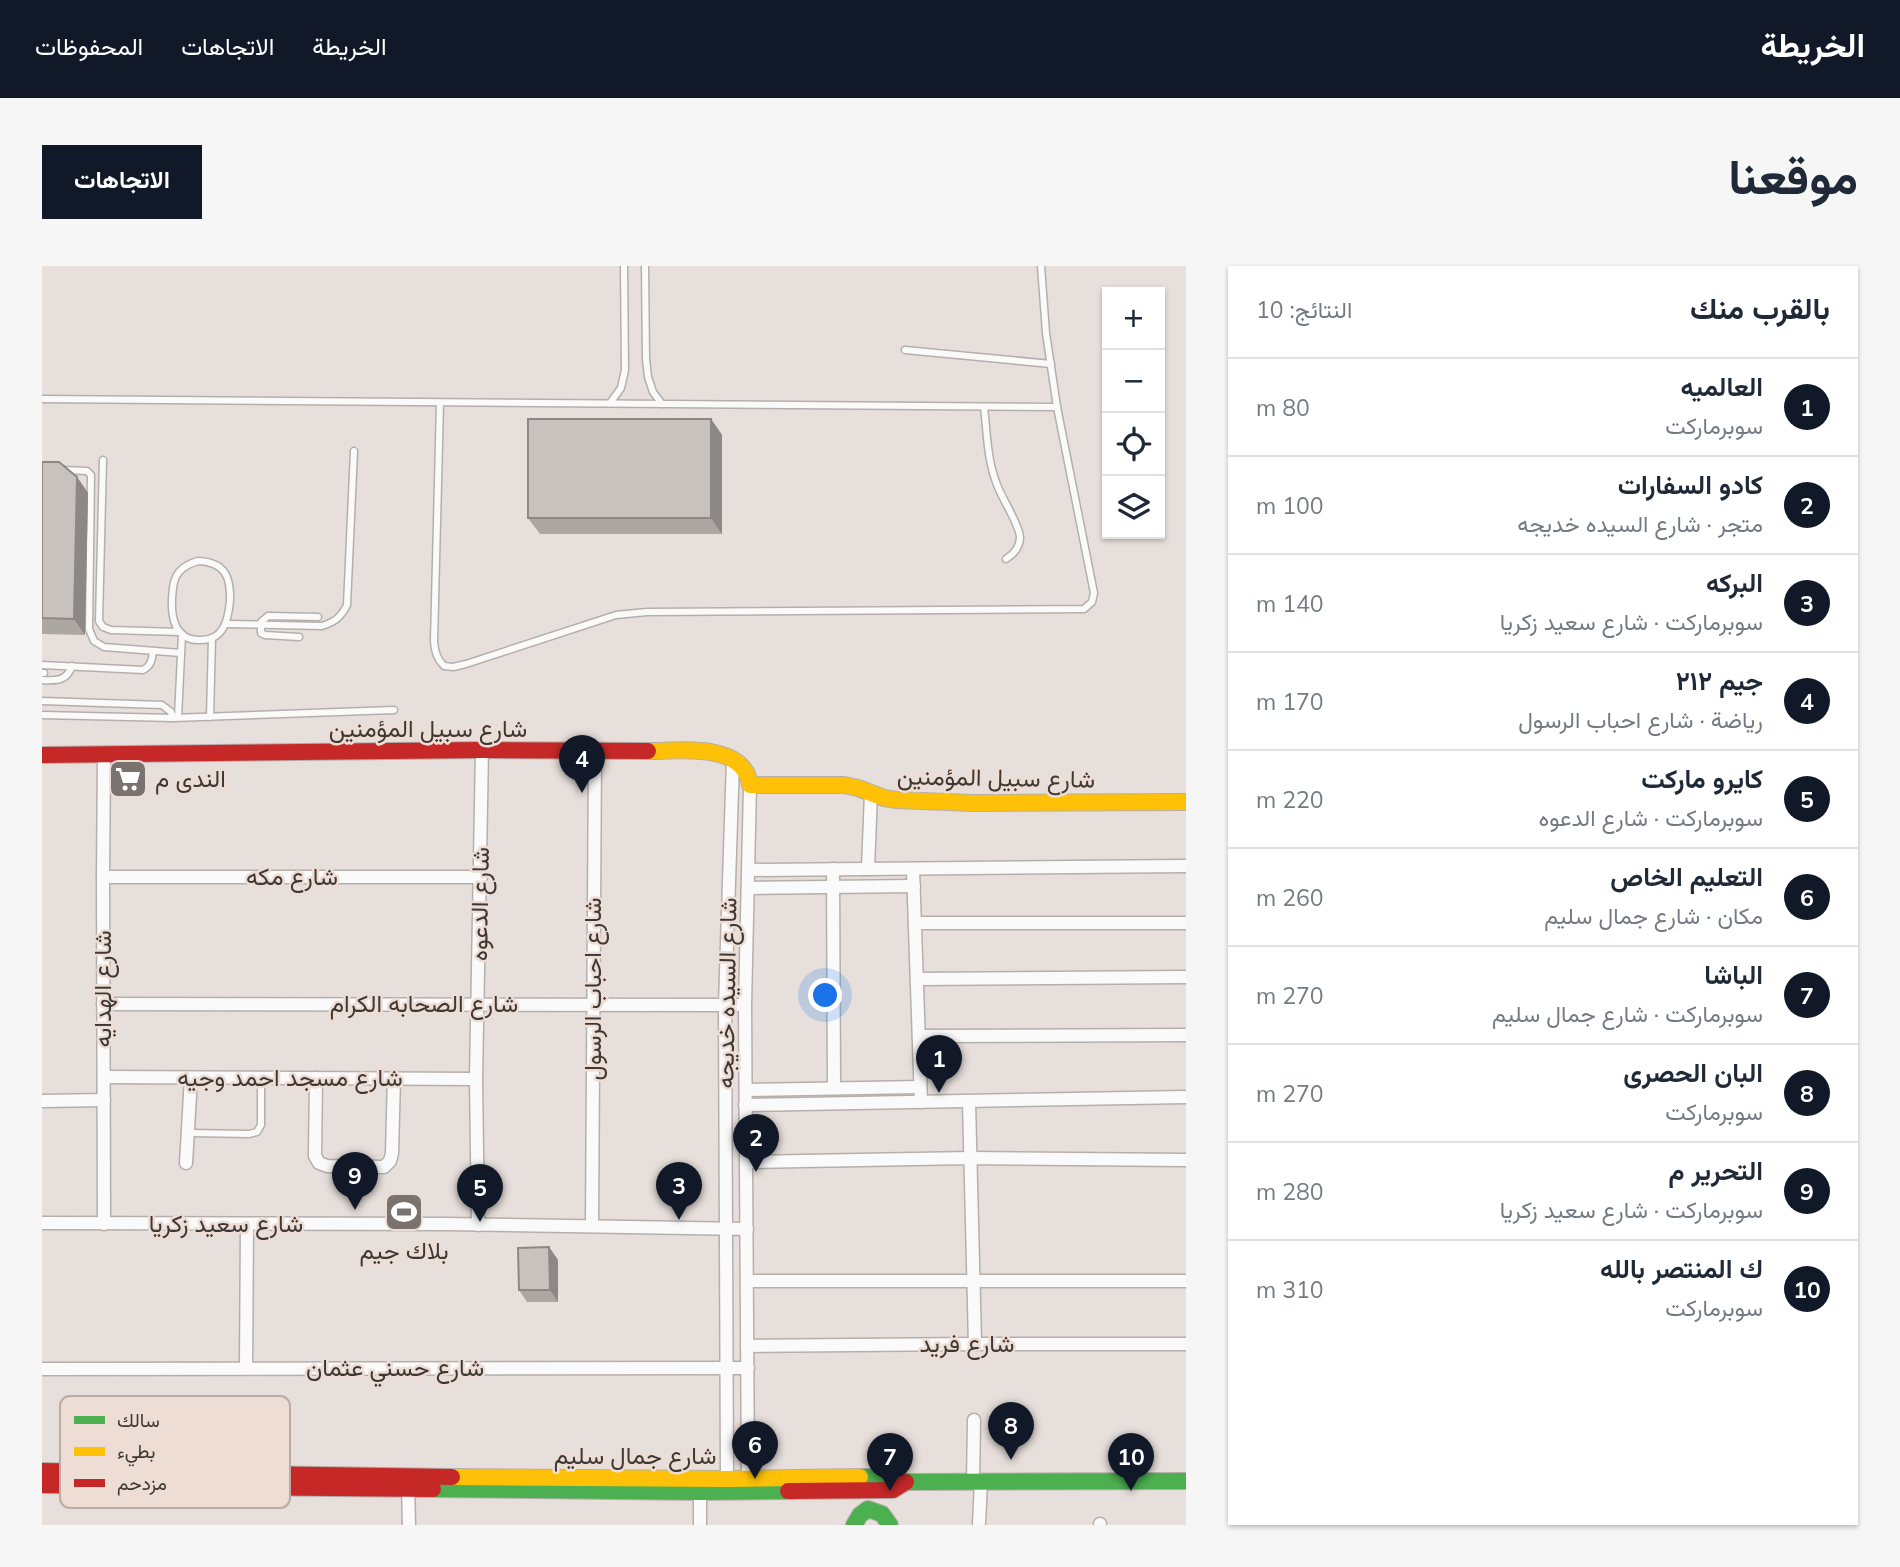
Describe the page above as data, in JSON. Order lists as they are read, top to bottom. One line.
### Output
{"streets":{"main road":["شارع سبيل المؤمنين","شارع جمال سليم"],"street":["شارع مكه","شارع الدعوه","شارع الهدايه","شارع احباب الرسول","شارع السيده خديجه","شارع الصحابه الكرام","شارع مسجد احمد وجيه","شارع سعيد زكريا","شارع فريد","شارع حسني عثمان"]},"crossings":[["شارع سبيل المؤمنين","شارع الدعوه"],["شارع سبيل المؤمنين","شارع الهدايه"],["شارع سبيل المؤمنين","شارع احباب الرسول"],["شارع سبيل المؤمنين","شارع السيده خديجه"],["شارع مكه","شارع الدعوه"],["شارع مكه","شارع الهدايه"],["شارع الدعوه","شارع الصحابه الكرام"],["شارع الدعوه","شارع مسجد احمد وجيه"],["شارع الدعوه","شارع سعيد زكريا"],["شارع الهدايه","شارع الصحابه الكرام"],["شارع الهدايه","شارع مسجد احمد وجيه"],["شارع الهدايه","شارع سعيد زكريا"],["شارع احباب الرسول","شارع الصحابه الكرام"],["شارع احباب الرسول","شارع سعيد زكريا"],["شارع السيده خديجه","شارع الصحابه الكرام"],["شارع السيده خديجه","شارع سعيد زكريا"],["شارع السيده خديجه","شارع فريد"],["شارع السيده خديجه","شارع حسني عثمان"],["شارع السيده خديجه","شارع جمال سليم"]],"places":{"supermarket":["الندى م"],"sports":["بلاك جيم"]},"legend":["سالك","بطيء","مزدحم"],"page":{"header":"الخريطة","nav":["الخريطة","الاتجاهات","المحفوظات"],"title":"موقعنا","buttons":"الاتجاهات","heading":["بالقرب منك","النتائج: 10"],"map_buttons":["+","−"],"list":[{"mark":"1","name":"العالميه","note":"سوبرماركت","value":"80 m"},{"mark":"2","name":"كادو السفارات","note":"متجر · شارع السيده خديجه","value":"100 m"},{"mark":"3","name":"البركه","note":"سوبرماركت · شارع سعيد زكريا","value":"140 m"},{"mark":"4","name":"جيم ٢١٢","note":"رياضة · شارع احباب الرسول","value":"170 m"},{"mark":"5","name":"كايرو ماركت","note":"سوبرماركت · شارع الدعوه","value":"220 m"},{"mark":"6","name":"التعليم الخاص","note":"مكان · شارع جمال سليم","value":"260 m"},{"mark":"7","name":"الباشا","note":"سوبرماركت · شارع جمال سليم","value":"270 m"},{"mark":"8","name":"البان الحصرى","note":"سوبرماركت","value":"270 m"},{"mark":"9","name":"التحرير م","note":"سوبرماركت · شارع سعيد زكريا","value":"280 m"},{"mark":"10","name":"ك المنتصر بالله","note":"سوبرماركت","value":"310 m"}],"pins":["4","1","2","9","3","5","8","6","7","10"]}}
